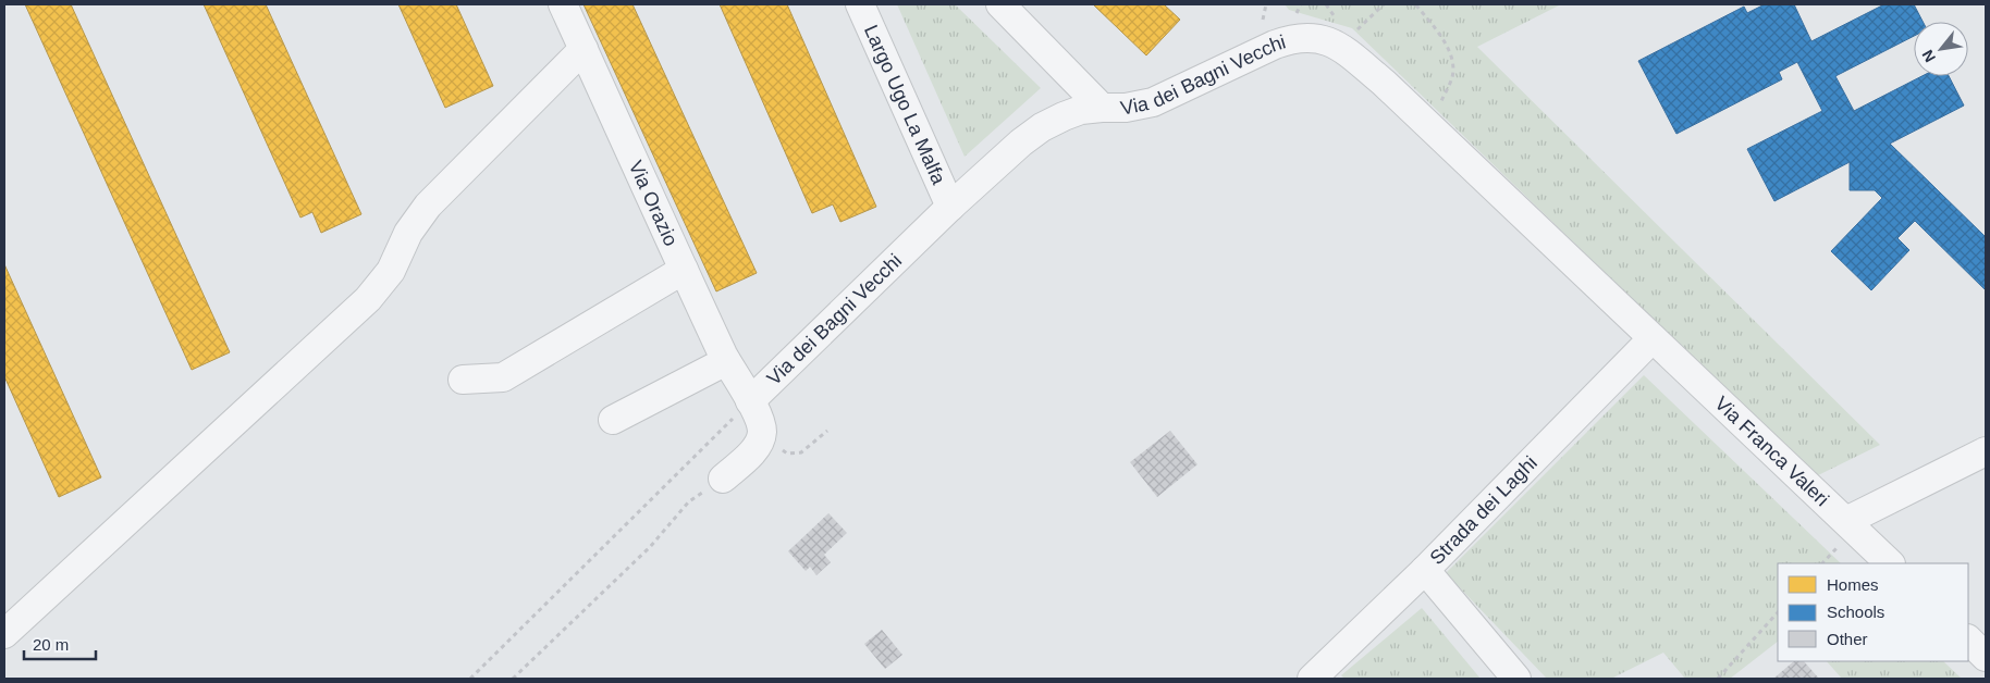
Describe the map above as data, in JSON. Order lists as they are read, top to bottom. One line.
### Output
{"streets":{"street":["Via dei Bagni Vecchi","Largo Ugo La Malfa","Via Orazio","Via Franca Valeri","Strada dei Laghi"]},"crossings":[["Via dei Bagni Vecchi","Largo Ugo La Malfa"],["Via dei Bagni Vecchi","Via Orazio"],["Via dei Bagni Vecchi","Via Franca Valeri"],["Via dei Bagni Vecchi","Strada dei Laghi"],["Via Franca Valeri","Strada dei Laghi"]],"legend":["Homes","Schools","Other"],"scale_bar":"20 m","north":"bottom left"}
